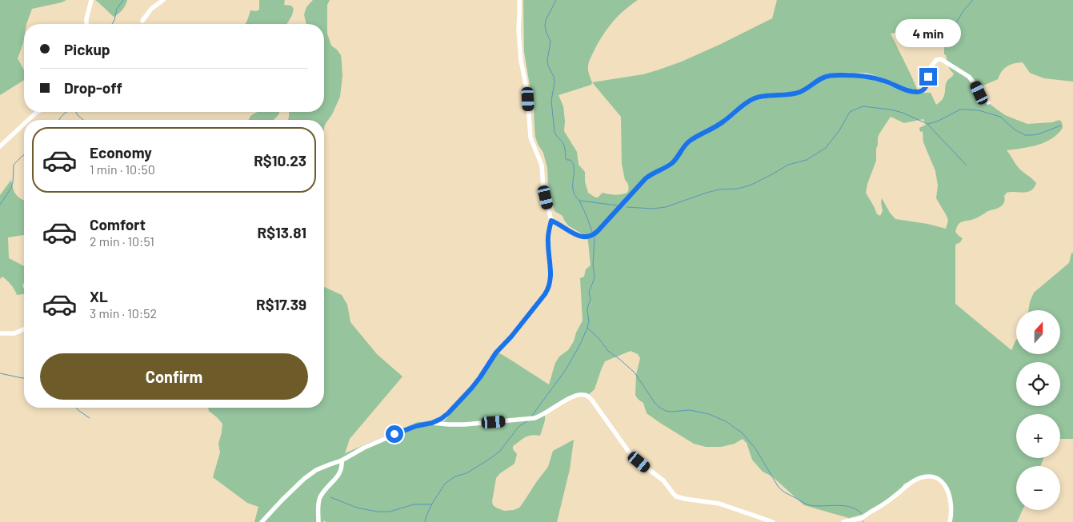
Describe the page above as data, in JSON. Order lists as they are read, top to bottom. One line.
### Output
{"north":"top","page":{"bubble":"4 min","banner":["Pickup","Drop-off"],"list":[{"name":"Economy","note":"1 min · 10:50","value":"R$10.23"},{"name":"Comfort","note":"2 min · 10:51","value":"R$13.81"},{"name":"XL","note":"3 min · 10:52","value":"R$17.39"}],"map_buttons":["+","−"],"buttons":"Confirm"}}
